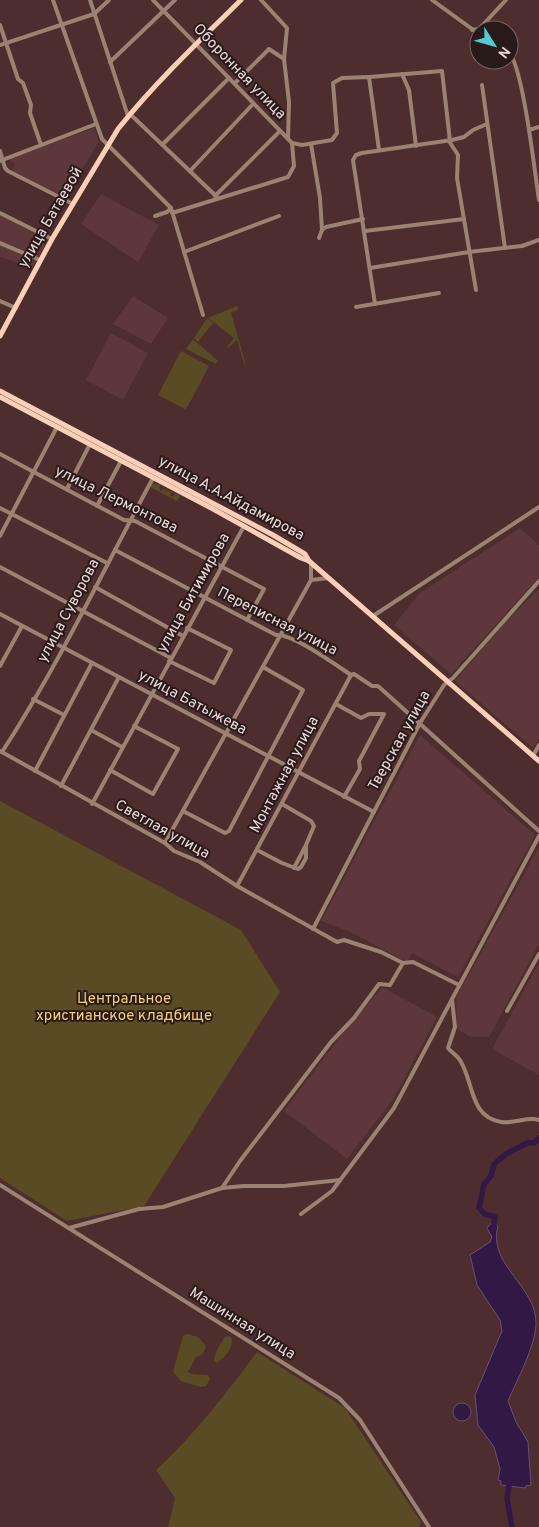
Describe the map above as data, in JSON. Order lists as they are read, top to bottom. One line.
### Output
{"streets":{"main road":["улица Батаевой","улица А.А.Айдамирова"],"street":["Оборонная улица","улица Лермонтова","улица Битимирова","улица Суворова","Переписная улица","улица Батыжева","Тверская улица","Монтажная улица","Светлая улица","Машинная улица"]},"crossings":[["Оборонная улица","улица Батаевой"],["улица А.А.Айдамирова","улица Битимирова"],["улица А.А.Айдамирова","улица Суворова"],["улица А.А.Айдамирова","Тверская улица"],["улица Лермонтова","улица Битимирова"],["улица Лермонтова","улица Суворова"],["улица Лермонтова","Переписная улица"],["улица Битимирова","Переписная улица"],["улица Битимирова","улица Батыжева"],["улица Битимирова","Светлая улица"],["улица Суворова","Переписная улица"],["улица Суворова","улица Батыжева"],["улица Суворова","Светлая улица"],["Переписная улица","Тверская улица"],["Переписная улица","Монтажная улица"],["улица Батыжева","Тверская улица"],["улица Батыжева","Монтажная улица"],["Тверская улица","Светлая улица"],["Монтажная улица","Светлая улица"]],"parks":["Центральное христианское кладбище"],"north":"bottom right"}
